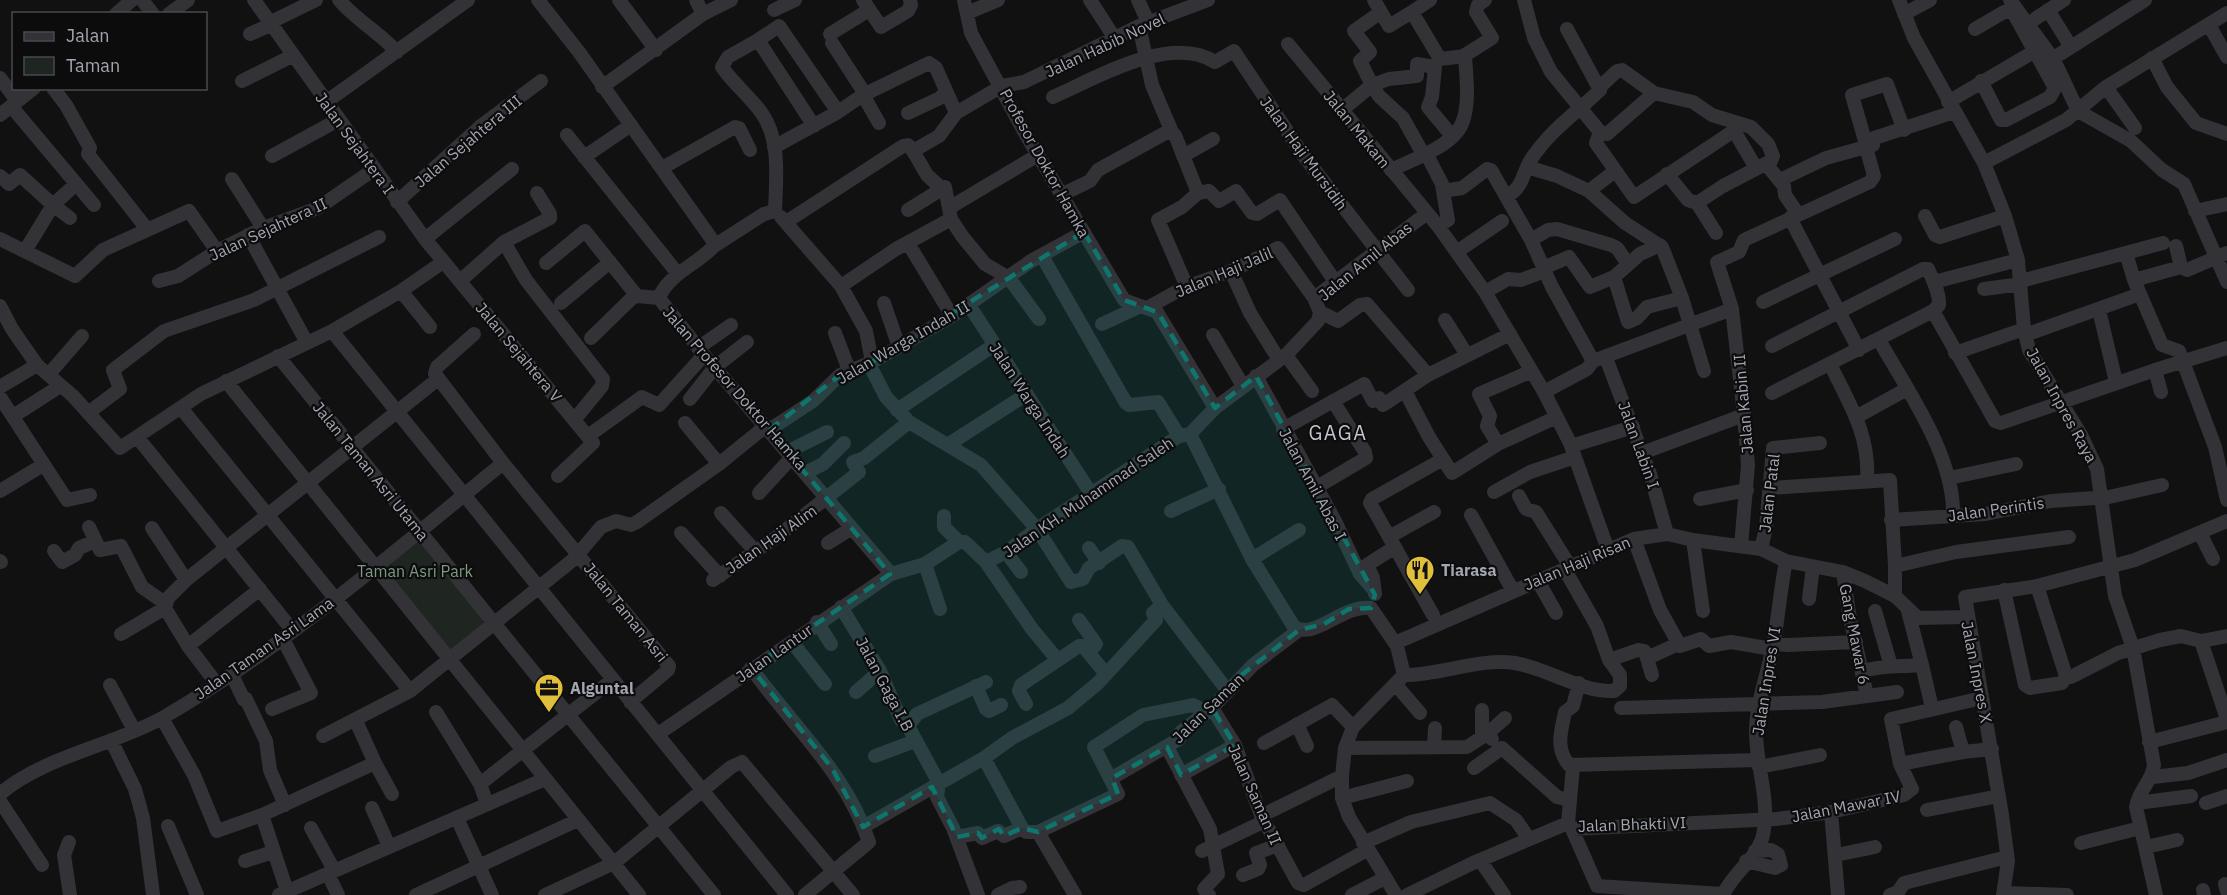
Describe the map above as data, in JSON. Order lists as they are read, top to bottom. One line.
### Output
{"streets":{"street":["Jalan Habib Novel","Jalan Makam","Jalan Sejahtera III","Jalan Sejahtera I","Jalan Haji Mursidih","Profesor Doktor Hamka","Jalan Sejahtera II","Jalan Amil Abas","Jalan Haji Jalil","Jalan Warga Indah II","Jalan Sejahtera V","Jalan Profesor Doktor Hamka","Jalan Warga Indah","Jalan Kabin II","Jalan Inpres Raya","Jalan Labin I","Jalan Taman Asri Utama","Jalan Amil Abas I","Jalan Patal","Jalan KH. Muhammad Saleh","Jalan Perintis","Jalan Haji Alim","Jalan Haji Risan","Jalan Taman Asri","Gang Mawar 6","Jalan Taman Asri Lama","Jalan Lantur","Jalan Inpres X","Jalan Inpres VI","Jalan Gaga I.B","Jalan Saman","Jalan Saman II","Jalan Mawar IV","Jalan Bhakti VI"]},"crossings":[["Jalan Habib Novel","Profesor Doktor Hamka"],["Jalan Makam","Jalan Amil Abas"],["Jalan Sejahtera III","Jalan Sejahtera I"],["Jalan Sejahtera I","Jalan Sejahtera II"],["Jalan Sejahtera I","Jalan Sejahtera V"],["Jalan Haji Mursidih","Jalan Amil Abas"],["Profesor Doktor Hamka","Jalan Amil Abas"],["Profesor Doktor Hamka","Jalan Haji Jalil"],["Profesor Doktor Hamka","Jalan Warga Indah II"],["Jalan Amil Abas","Jalan Haji Jalil"],["Jalan Amil Abas","Jalan Amil Abas I"],["Jalan Amil Abas","Jalan KH. Muhammad Saleh"],["Jalan Warga Indah II","Jalan Profesor Doktor Hamka"],["Jalan Warga Indah II","Jalan Warga Indah"],["Jalan Warga Indah II","Jalan Taman Asri Utama"],["Jalan Warga Indah II","Jalan Taman Asri"],["Jalan Profesor Doktor Hamka","Jalan Haji Alim"],["Jalan Profesor Doktor Hamka","Jalan Lantur"],["Jalan Warga Indah","Jalan KH. Muhammad Saleh"],["Jalan Kabin II","Jalan Haji Risan"],["Jalan Inpres Raya","Jalan Perintis"],["Jalan Inpres Raya","Jalan Inpres X"],["Jalan Labin I","Jalan Haji Risan"],["Jalan Taman Asri Utama","Jalan Taman Asri Lama"],["Jalan Patal","Jalan Haji Risan"],["Jalan Haji Risan","Gang Mawar 6"],["Jalan Haji Risan","Jalan Inpres VI"],["Jalan Taman Asri","Jalan Taman Asri Lama"],["Jalan Lantur","Jalan Gaga I.B"],["Jalan Inpres X","Jalan Mawar IV"],["Jalan Inpres VI","Jalan Mawar IV"],["Jalan Inpres VI","Jalan Bhakti VI"],["Jalan Saman","Jalan Saman II"],["Jalan Mawar IV","Jalan Bhakti VI"]],"districts":["GAGA"],"parks":["Taman Asri Park"],"places":{"restaurant":["Tiarasa"],"office":["Alguntal"]},"legend":["Jalan","Taman"]}
